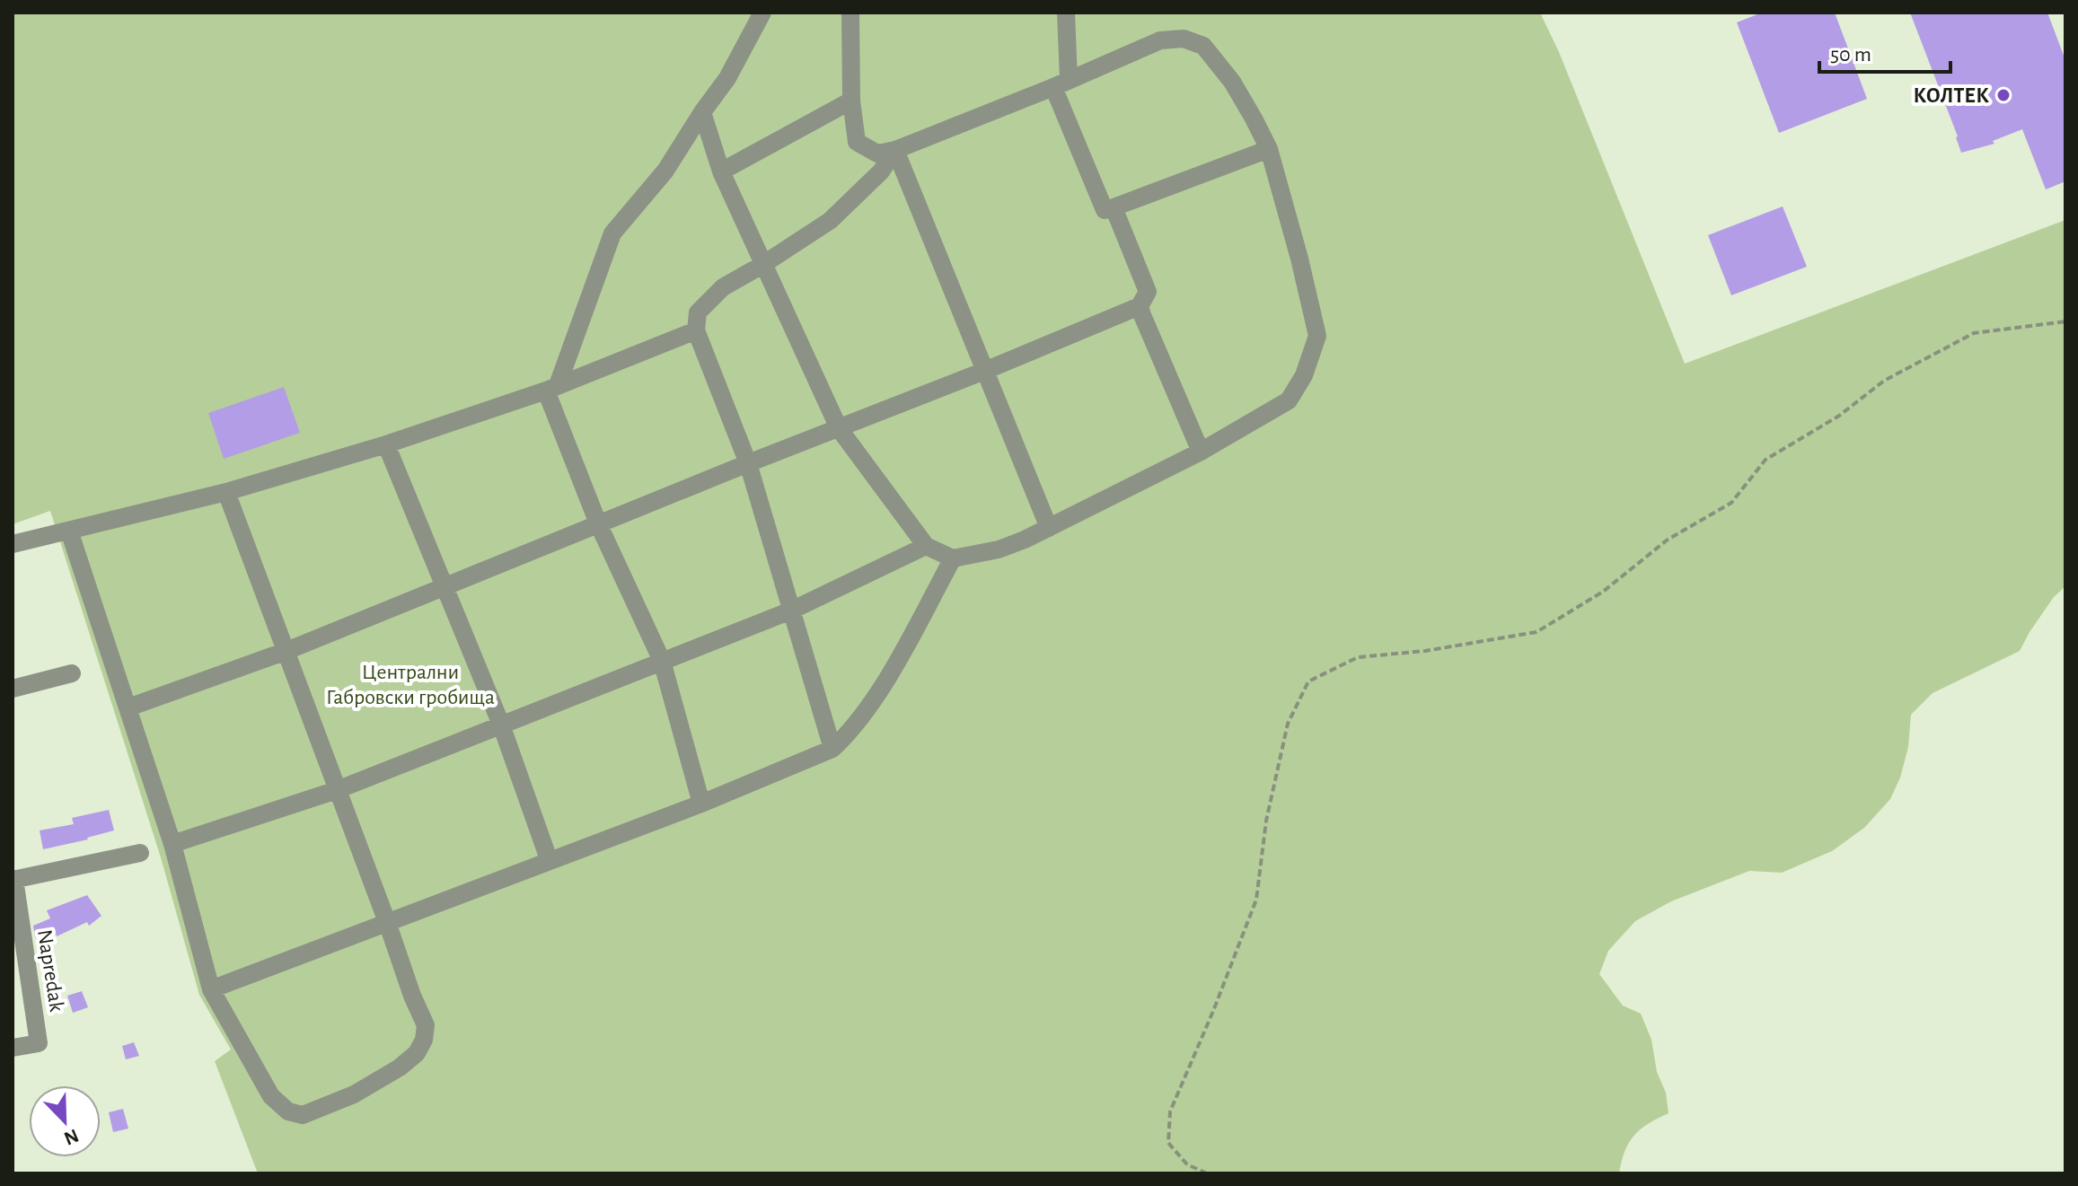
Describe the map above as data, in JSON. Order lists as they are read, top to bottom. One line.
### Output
{"streets":{"lane":["Napredak"]},"parks":["Централни Габровски гробища"],"places":["КОЛТЕК"],"scale_bar":"50 m","north":"bottom right"}
